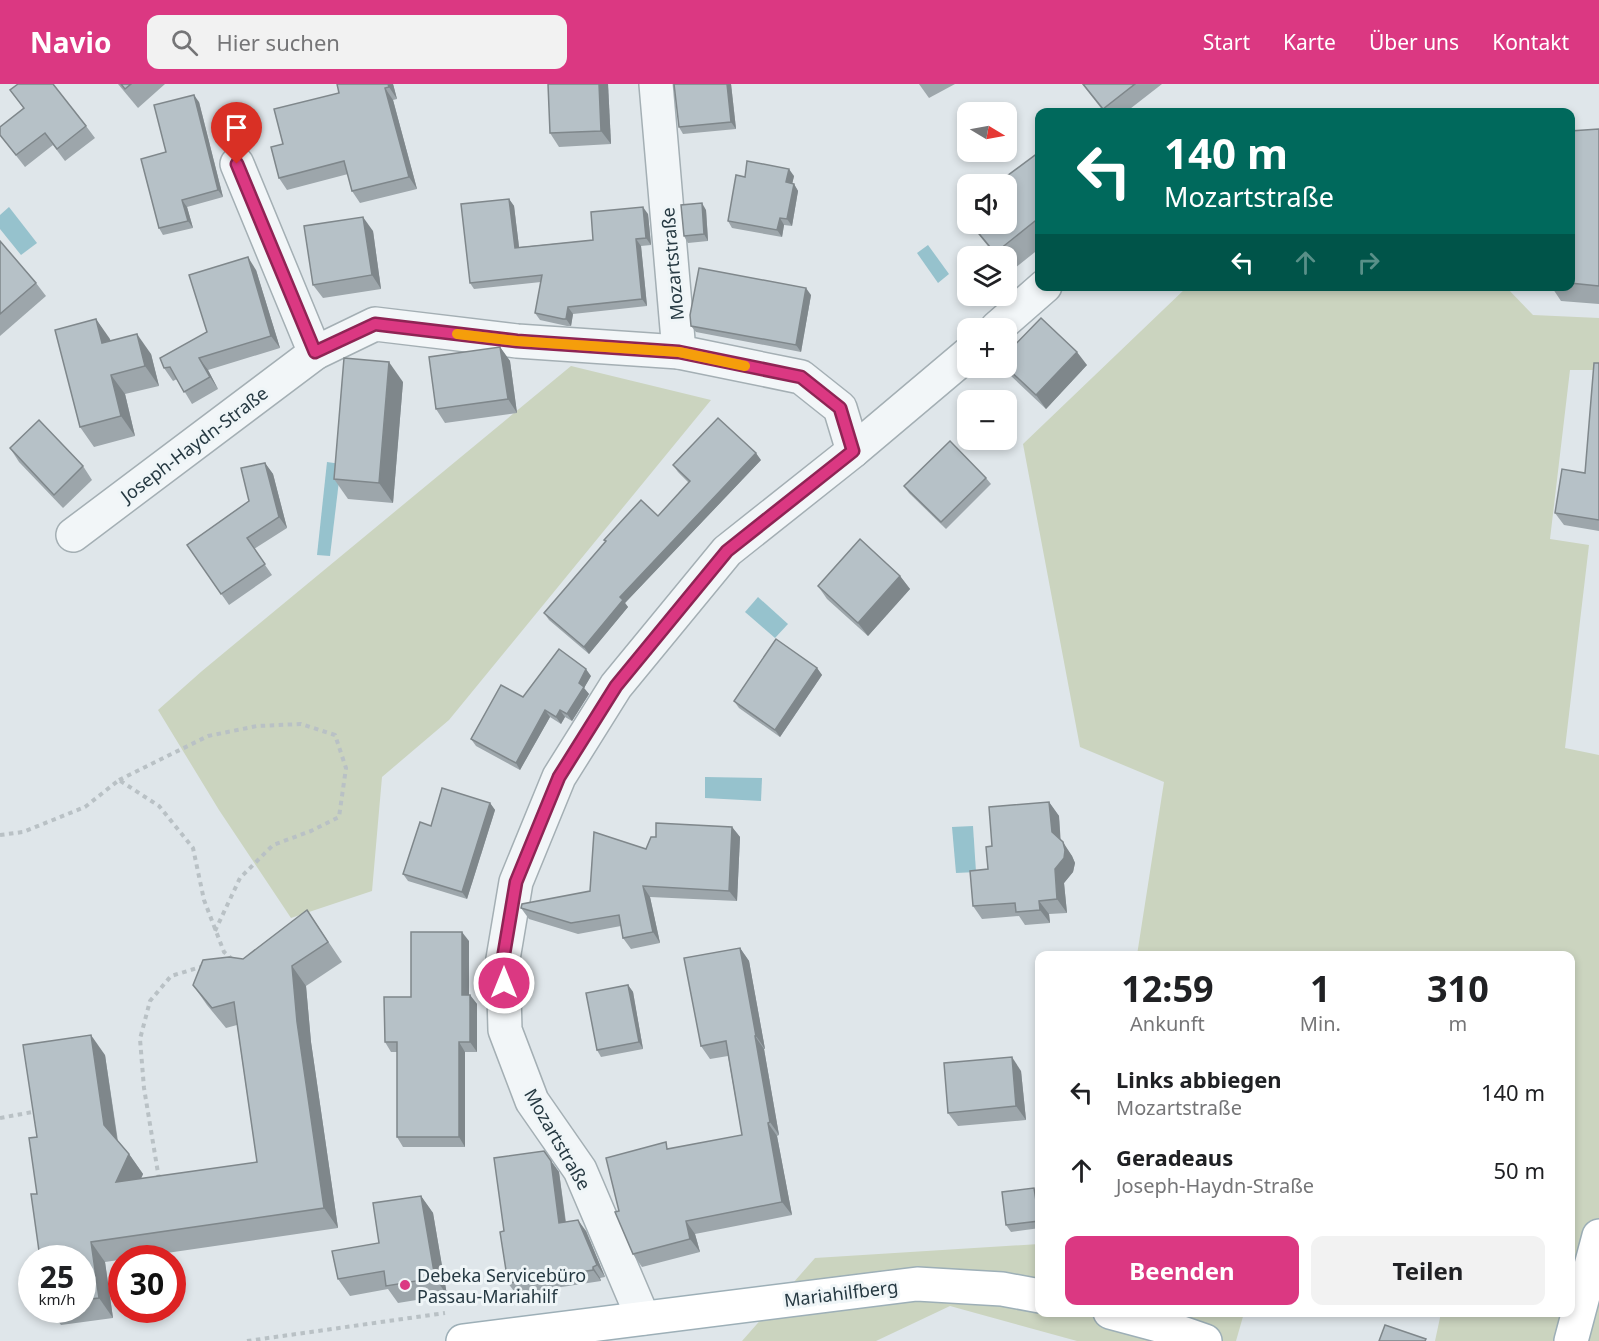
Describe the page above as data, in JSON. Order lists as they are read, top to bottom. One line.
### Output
{"streets":{"main road":["Mariahilfberg"],"street":["Mozartstraße","Joseph-Haydn-Straße"]},"crossings":[["Mozartstraße","Joseph-Haydn-Straße"],["Mozartstraße","Mariahilfberg"]],"places":["Debeka Servicebüro Passau-Mariahilf"],"north":"right","page":{"header":"Navio","search":"Hier suchen","nav":["Start","Karte","Über uns","Kontakt"],"map_buttons":["+","−"],"turn":["140 m","Mozartstraße"],"eta":["12:59","Ankunft","1","Min.","310","m"],"list":[{"name":"Links abbiegen","note":"Mozartstraße","value":"140 m"},{"name":"Geradeaus","note":"Joseph-Haydn-Straße","value":"50 m"}],"buttons":["Beenden","Teilen"],"speed":"25 km/h","limit":"30"}}
